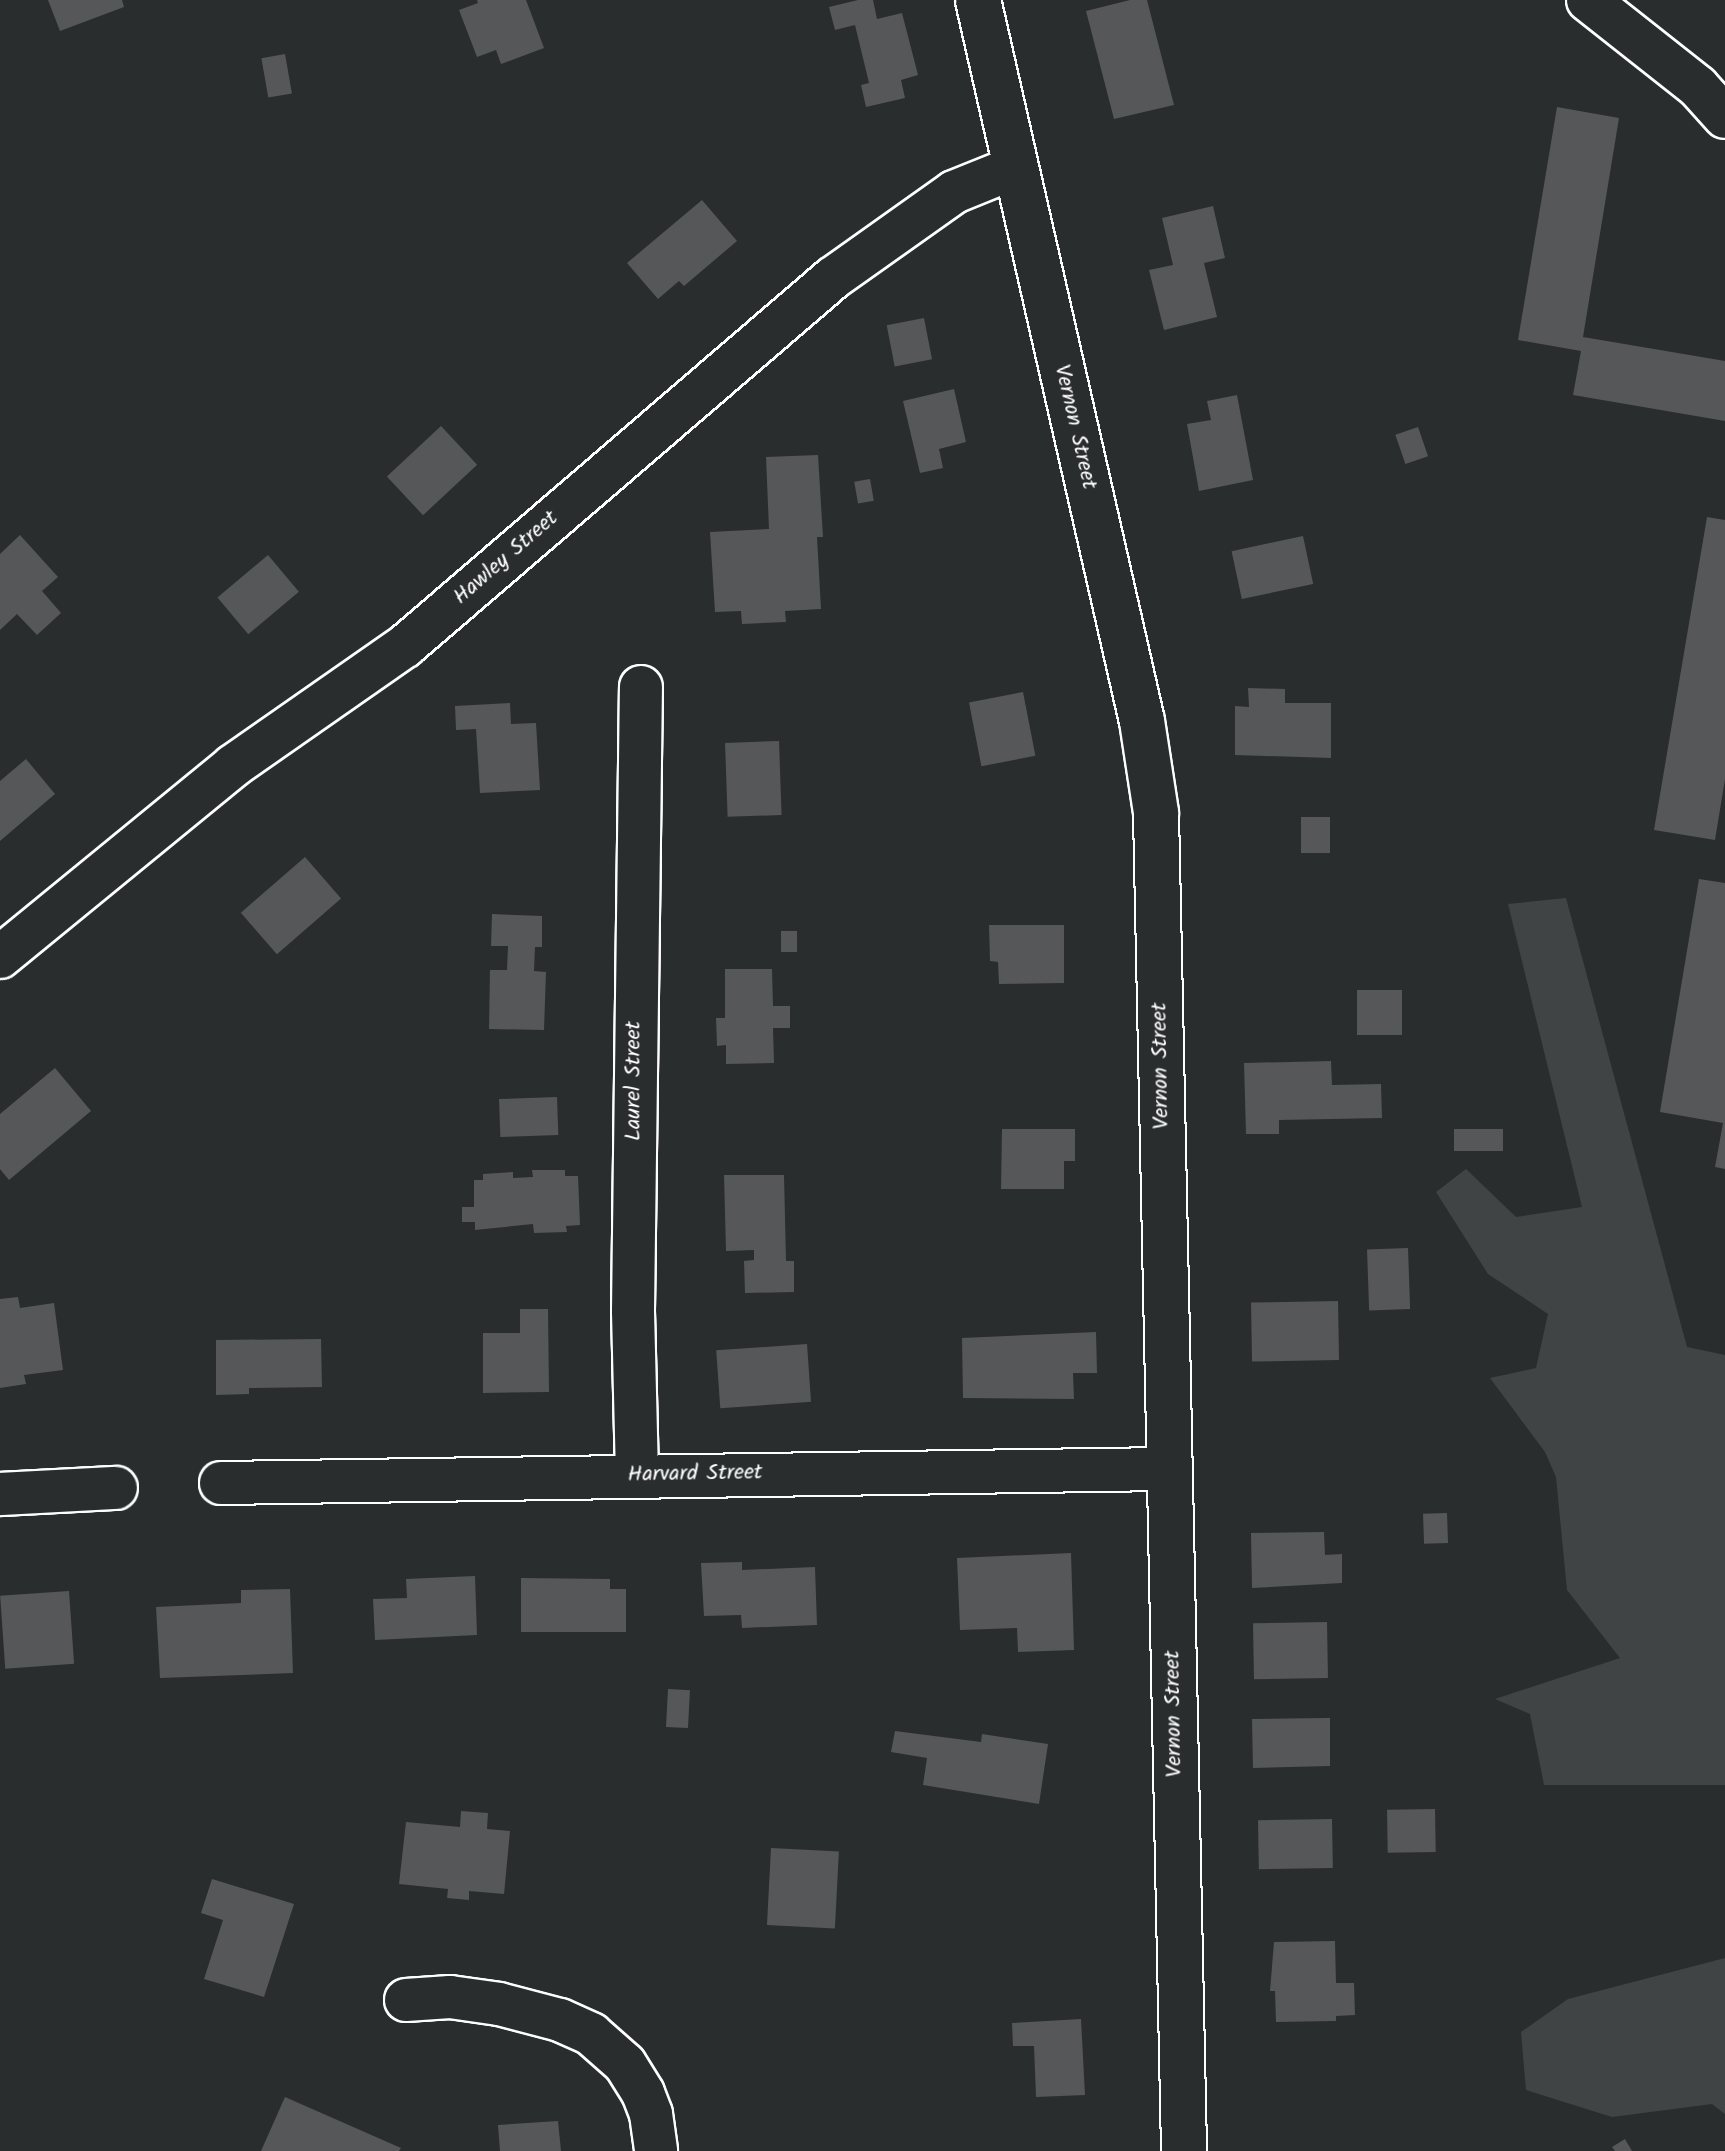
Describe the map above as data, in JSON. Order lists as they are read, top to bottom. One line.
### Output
{"streets":{"street":["Vernon Street","Hawley Street","Laurel Street","Harvard Street"]},"crossings":[["Vernon Street","Hawley Street"],["Vernon Street","Harvard Street"],["Laurel Street","Harvard Street"]]}
